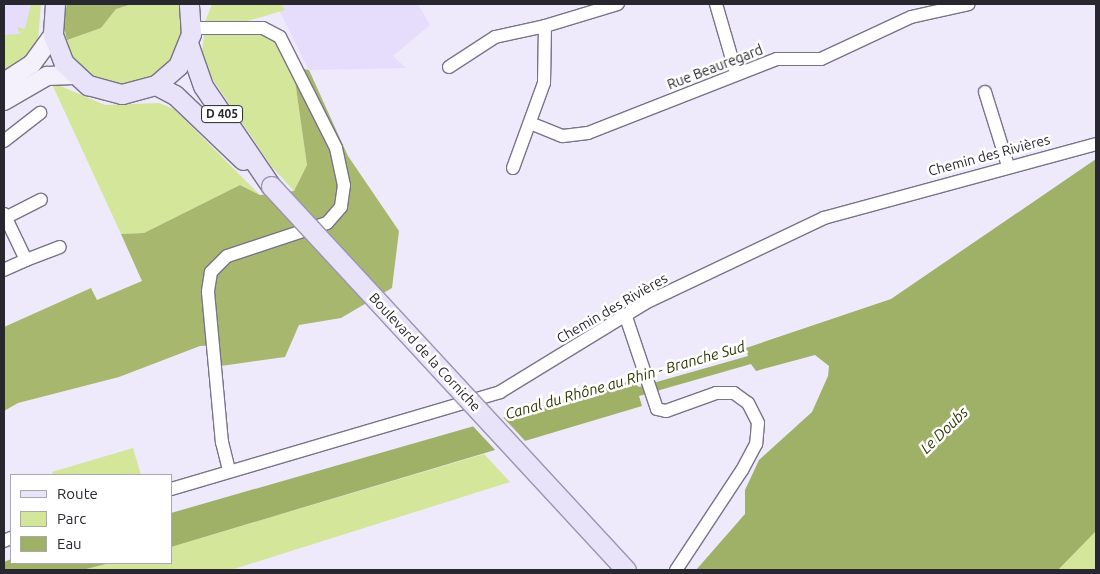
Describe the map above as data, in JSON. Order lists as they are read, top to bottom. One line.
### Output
{"streets":{"main road":["D 405","Boulevard de la Corniche"],"street":["Rue Beauregard","Chemin des Rivières"]},"water":["Canal du Rhône au Rhin - Branche Sud","Le Doubs"],"legend":["Route","Parc","Eau"]}
